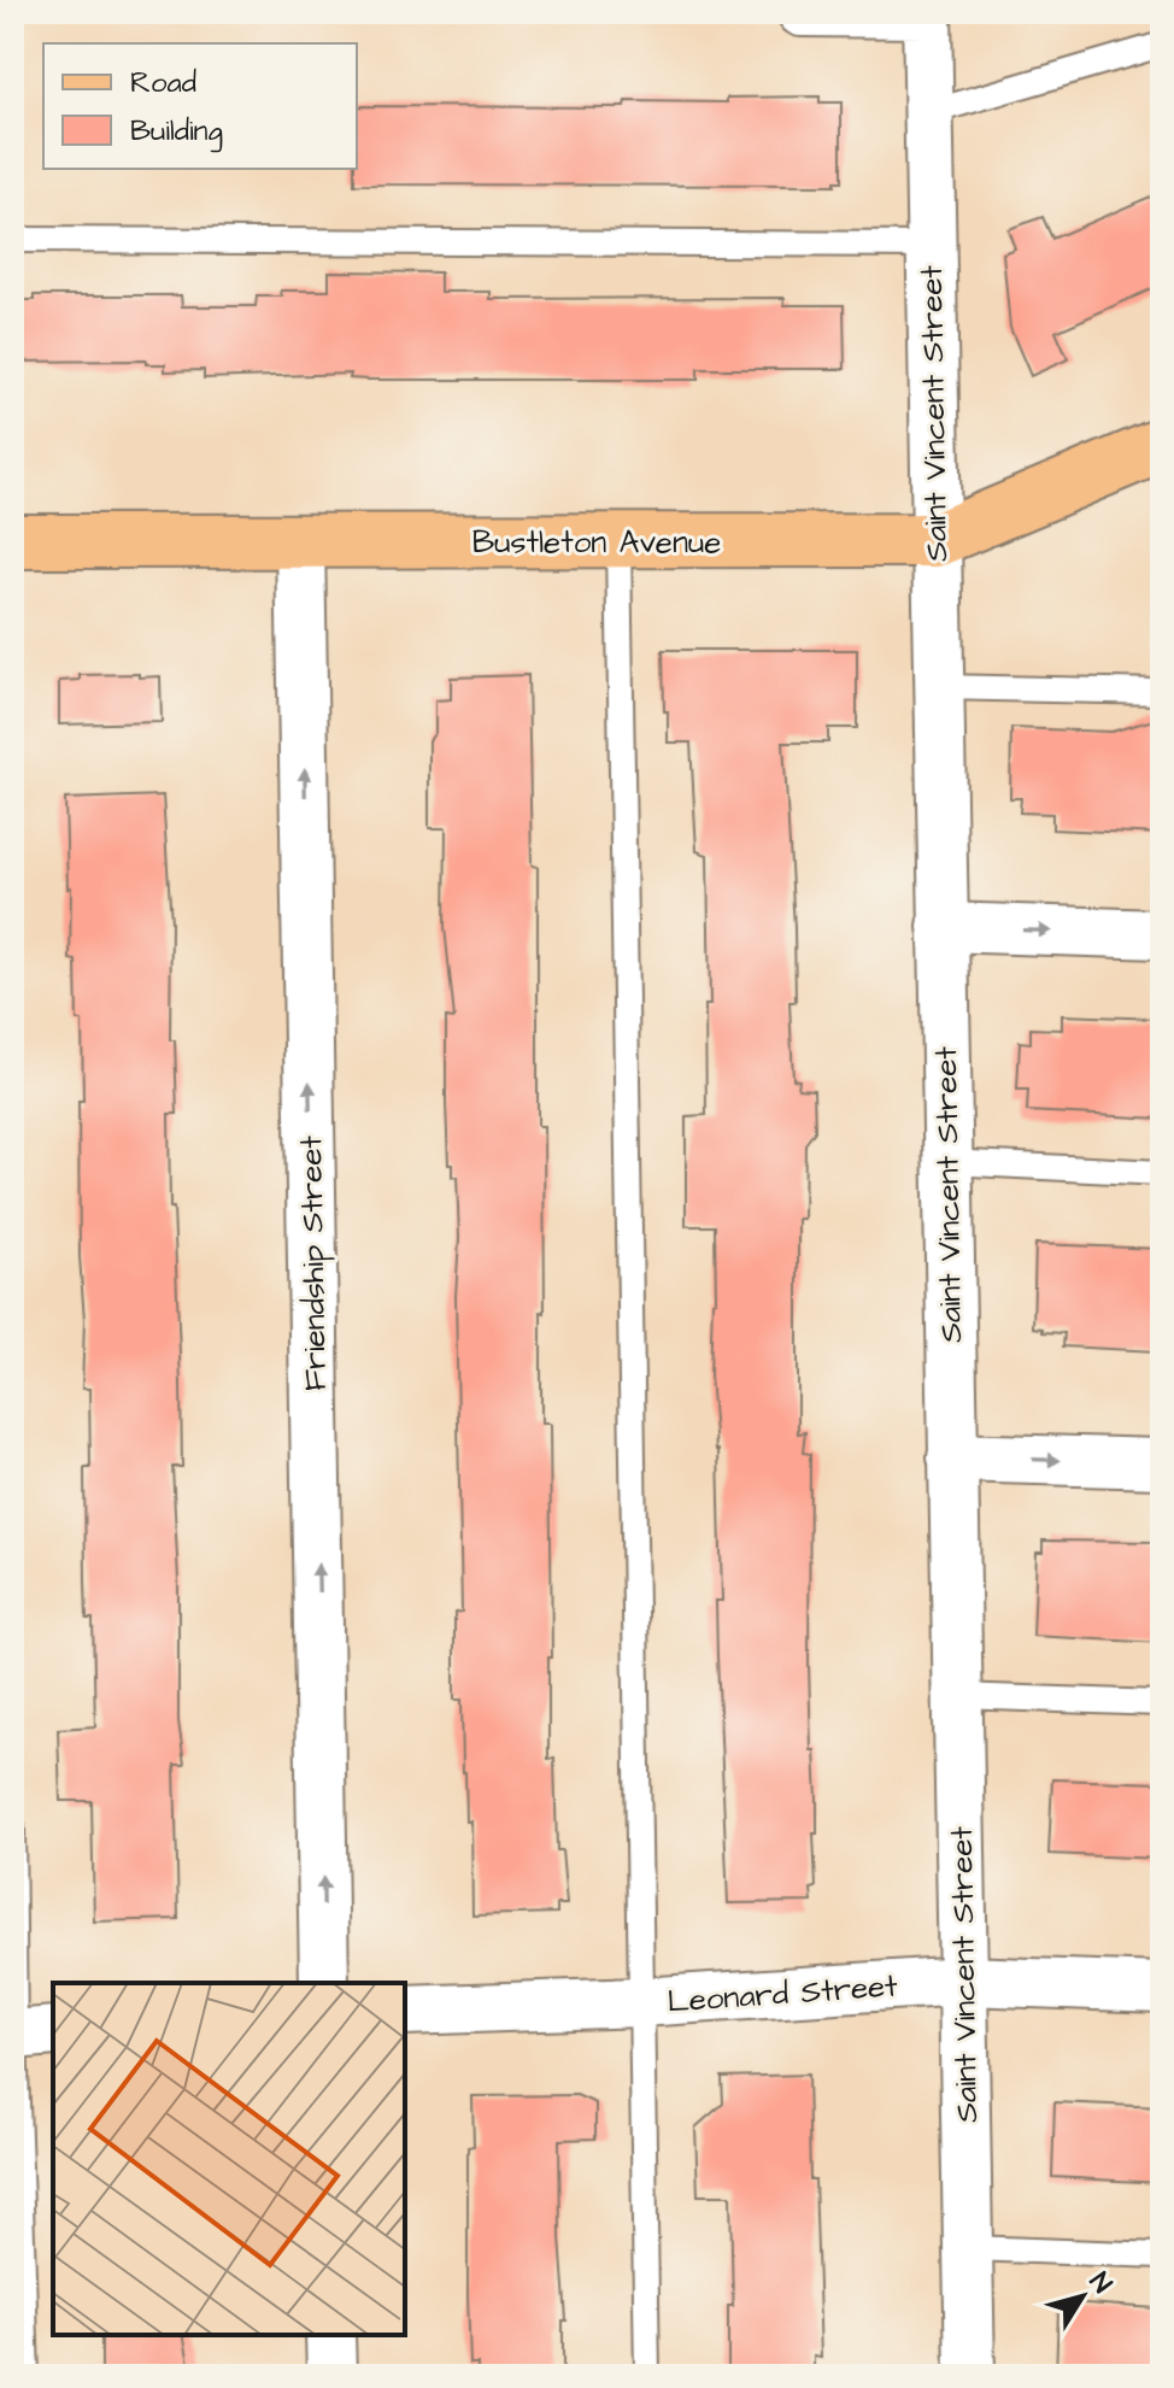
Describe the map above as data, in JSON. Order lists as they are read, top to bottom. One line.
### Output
{"streets":{"main road":["Bustleton Avenue"],"street":["Saint Vincent Street","Friendship Street","Leonard Street"]},"crossings":[["Saint Vincent Street","Bustleton Avenue"],["Saint Vincent Street","Leonard Street"],["Bustleton Avenue","Friendship Street"]],"one_way":["Friendship Street"],"legend":["Road","Building"],"north":"top right"}
